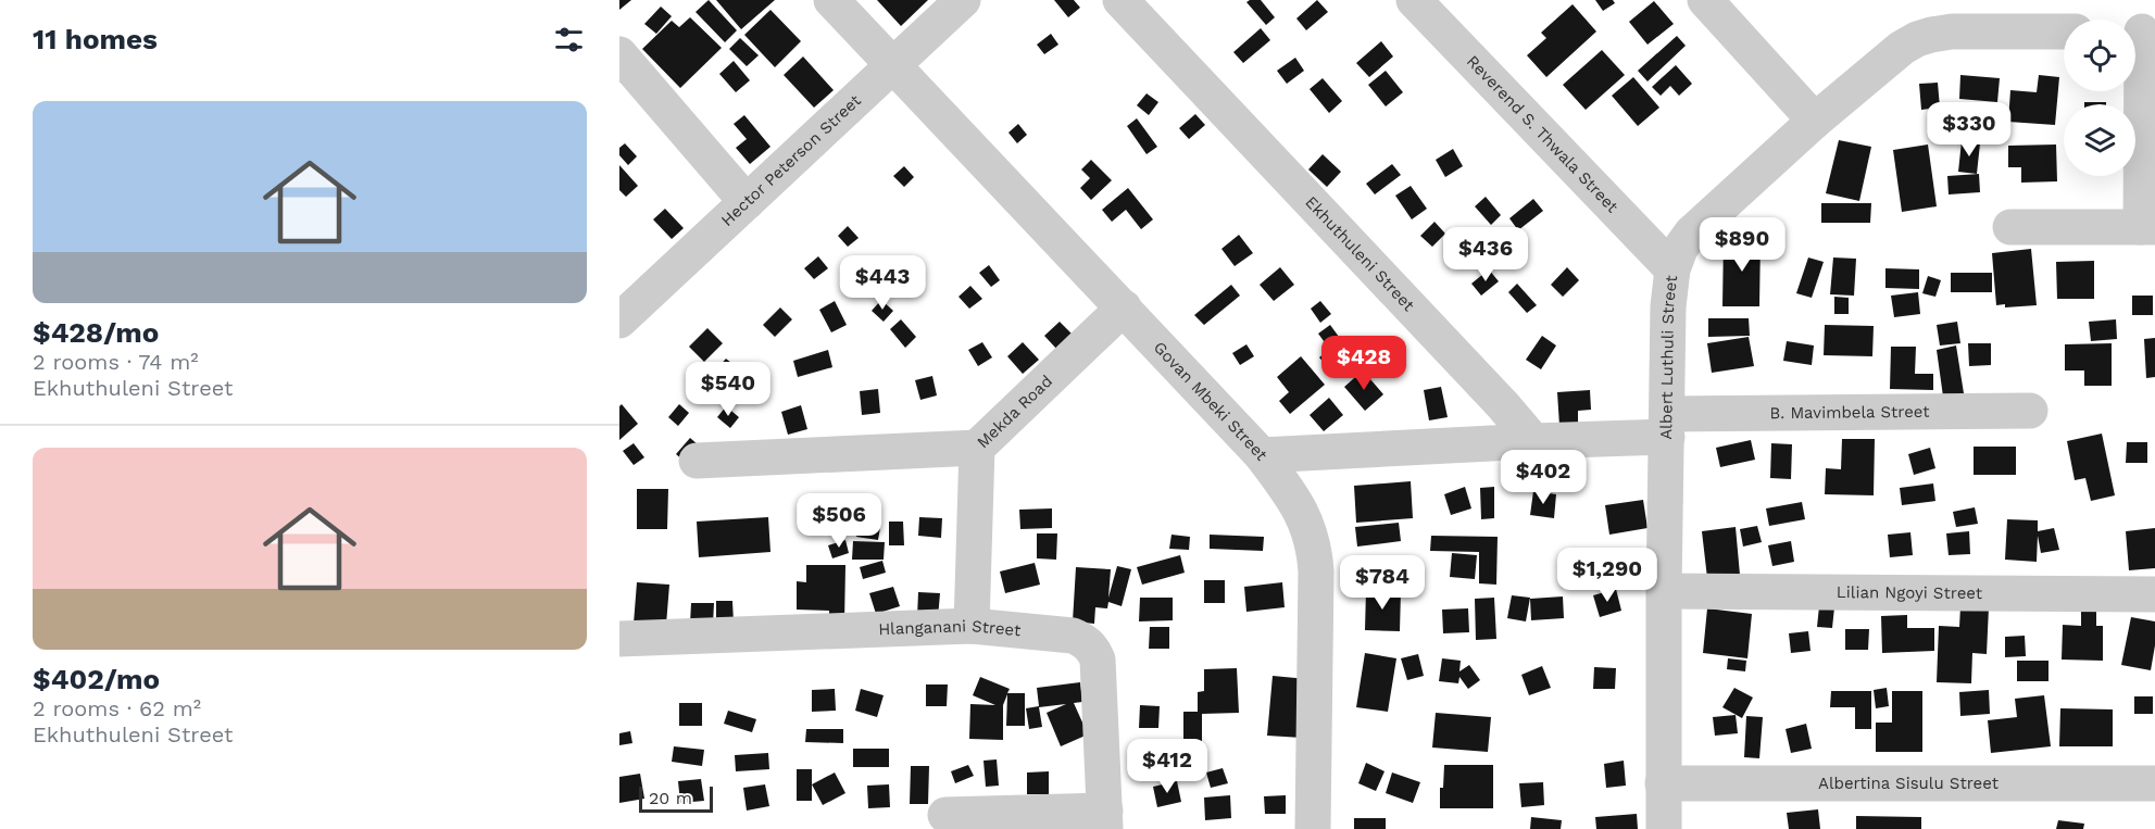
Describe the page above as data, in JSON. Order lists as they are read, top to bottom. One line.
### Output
{"streets":{"street":["Reverend S. Thwala Street","Hector Peterson Street","Ekhuthuleni Street","Albert Luthuli Street","Govan Mbeki Street","B. Mavimbela Street","Mekda Road","Lilian Ngoyi Street","Hlanganani Street","Albertina Sisulu Street"]},"crossings":[["Reverend S. Thwala Street","Albert Luthuli Street"],["Hector Peterson Street","Govan Mbeki Street"],["Albert Luthuli Street","B. Mavimbela Street"],["Albert Luthuli Street","Lilian Ngoyi Street"],["Albert Luthuli Street","Albertina Sisulu Street"],["Govan Mbeki Street","Mekda Road"],["Mekda Road","Hlanganani Street"]],"scale_bar":"20 m","page":{"heading":"11 homes","list":[{"name":"$428/mo","note":"2 rooms · 74 m² · Ekhuthuleni Street"},{"name":"$402/mo","note":"2 rooms · 62 m² · Ekhuthuleni Street"}],"price":["$330","$890","$436","$443","$428","$540","$402","$506","$1,290","$784","$412"],"scale":"20 m"}}
